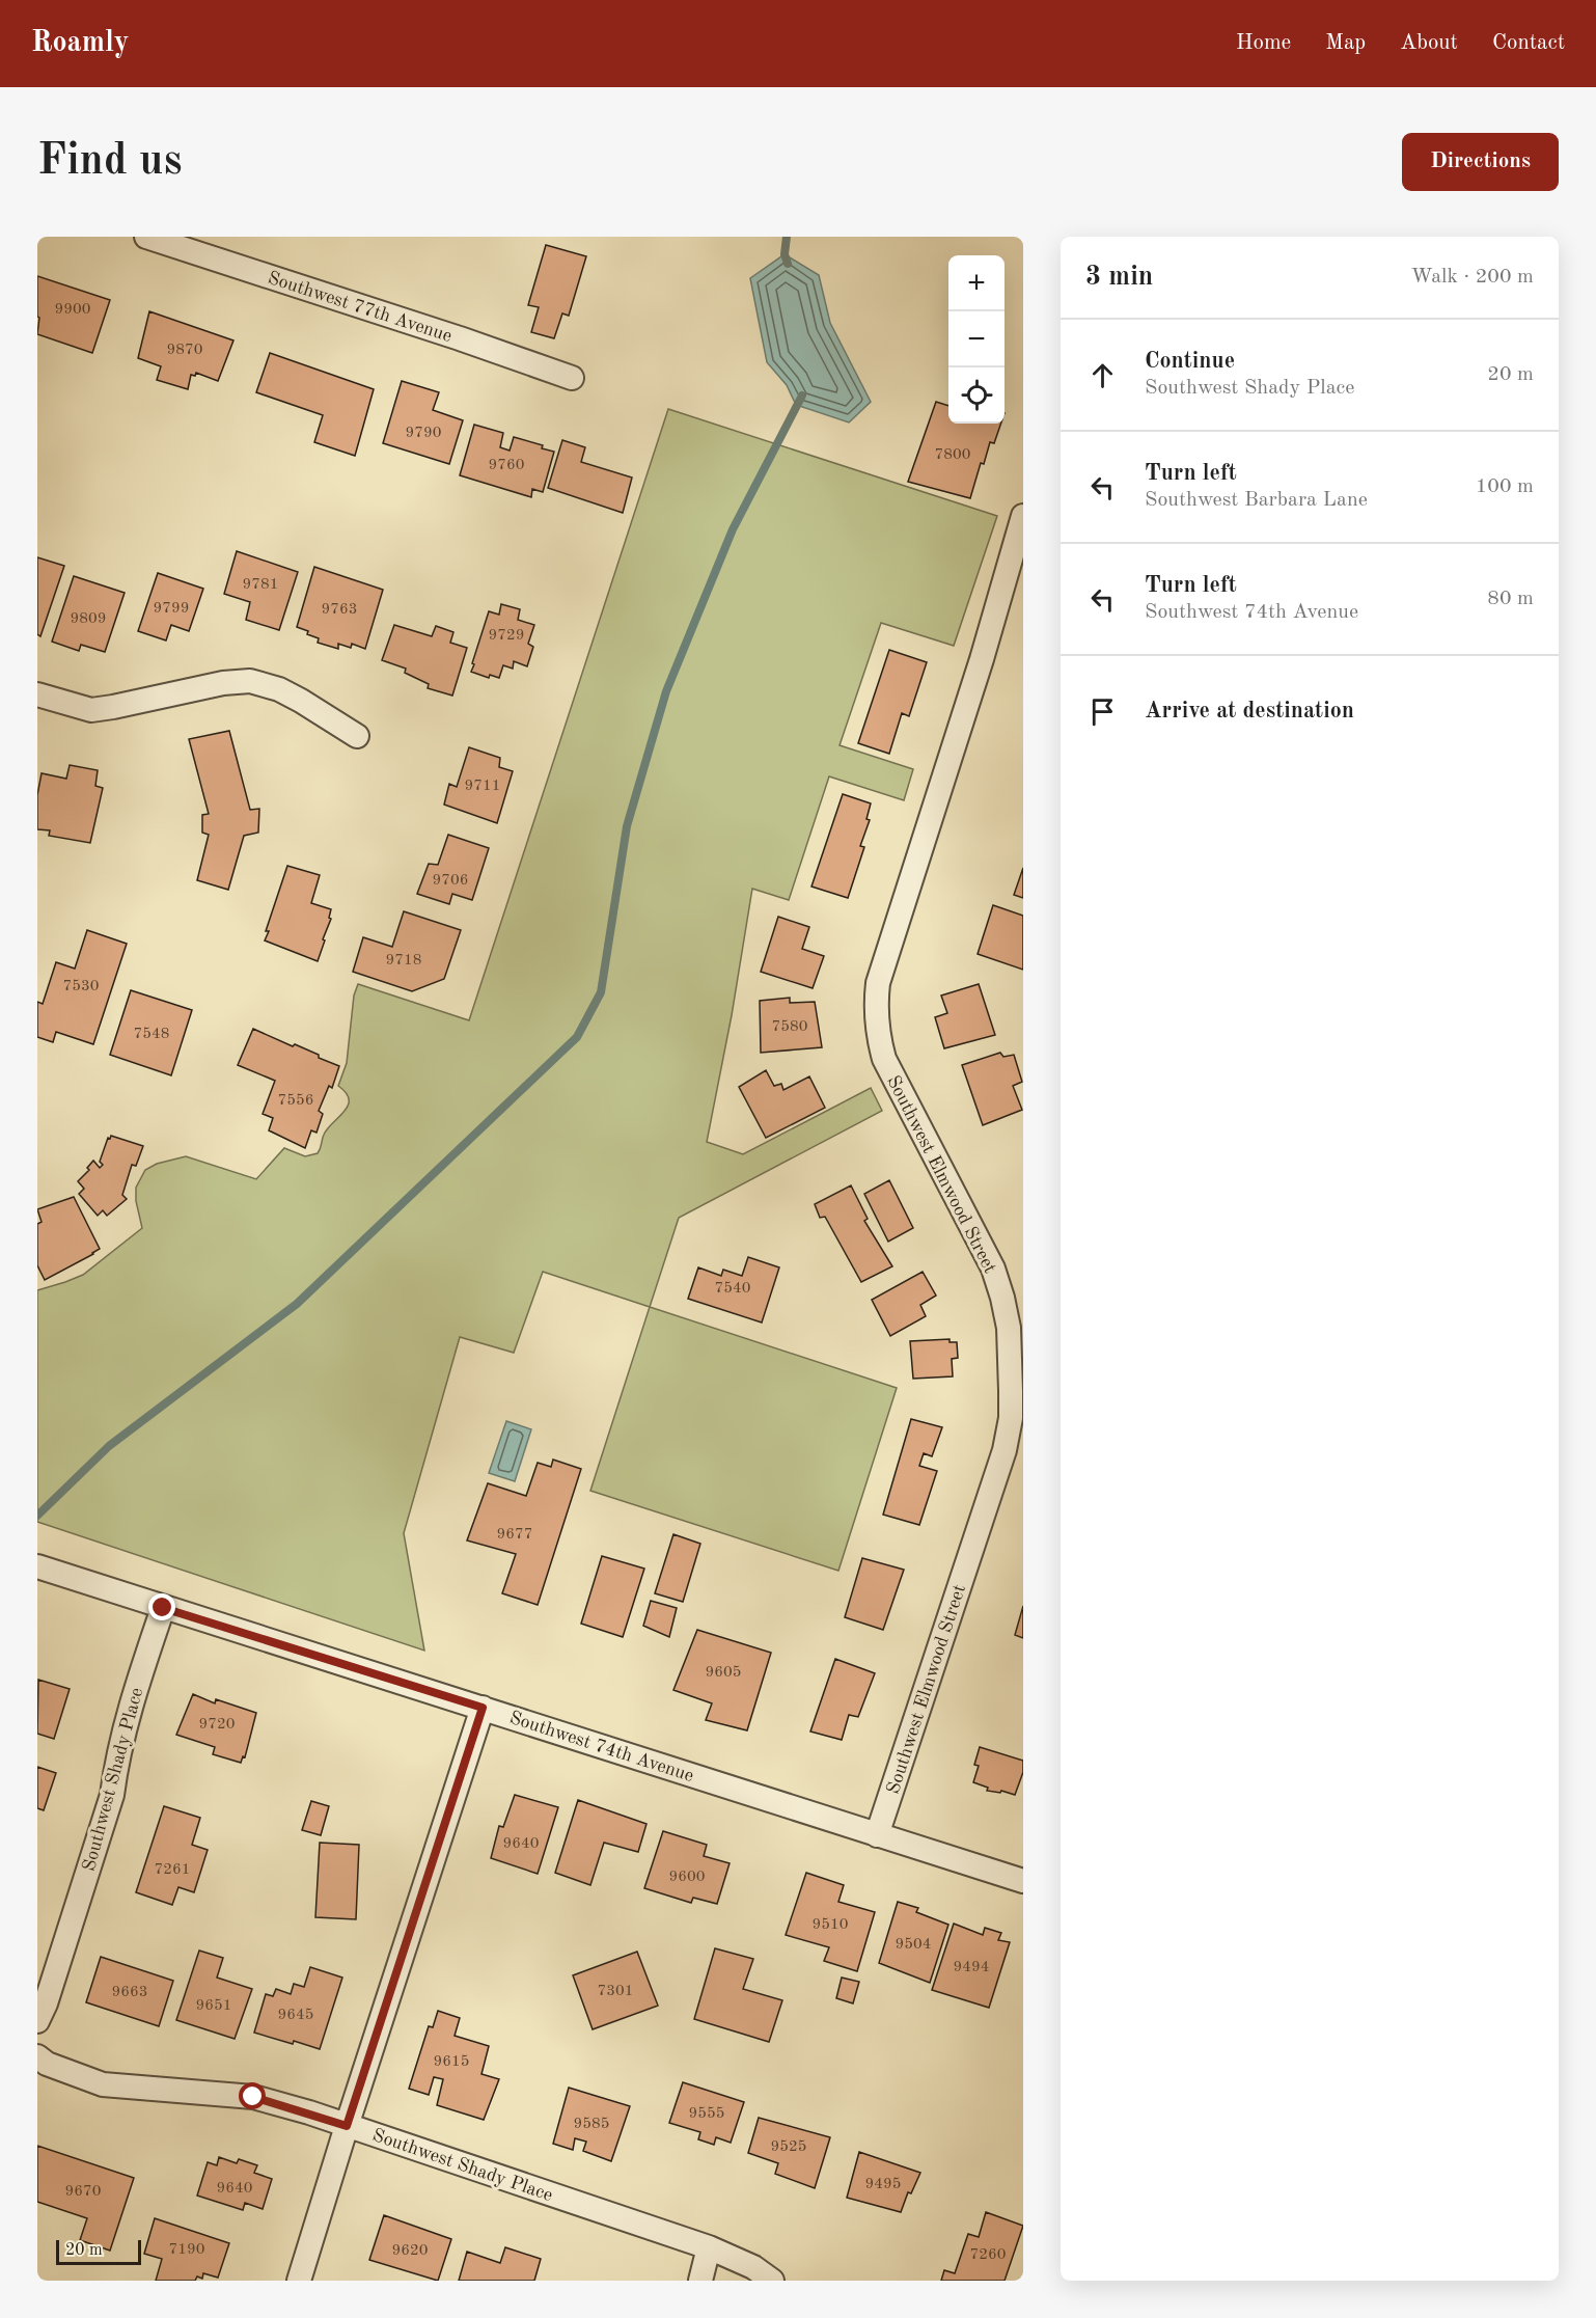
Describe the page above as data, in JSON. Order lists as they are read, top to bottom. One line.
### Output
{"streets":{"street":["Southwest 77th Avenue","Southwest Elmwood Street","Southwest 74th Avenue","Southwest Shady Place"]},"crossings":[["Southwest Elmwood Street","Southwest 74th Avenue"],["Southwest 74th Avenue","Southwest Shady Place"]],"house_numbers":["9900","9870","9790","7800","9760","9781","9799","9763","9809","9729","9711","9706","9718","7530","7580","7548","7556","7540","9677","9605","9720","9640","7261","9600","9510","9504","9494","7301","9663","9651","9645","9615","9555","9585","9525","9495","9640","9670","7190","9620","7260"],"scale_bar":"20 m","page":{"header":"Roamly","nav":["Home","Map","About","Contact"],"buttons":"Directions","title":"Find us","heading":["3 min","Walk · 200 m"],"map_buttons":["+","−"],"list":[["Continue","Southwest Shady Place","20 m"],["Turn left","Southwest Barbara Lane","100 m"],["Turn left","Southwest 74th Avenue","80 m"],"Arrive at destination"],"scale":"20 m"}}
